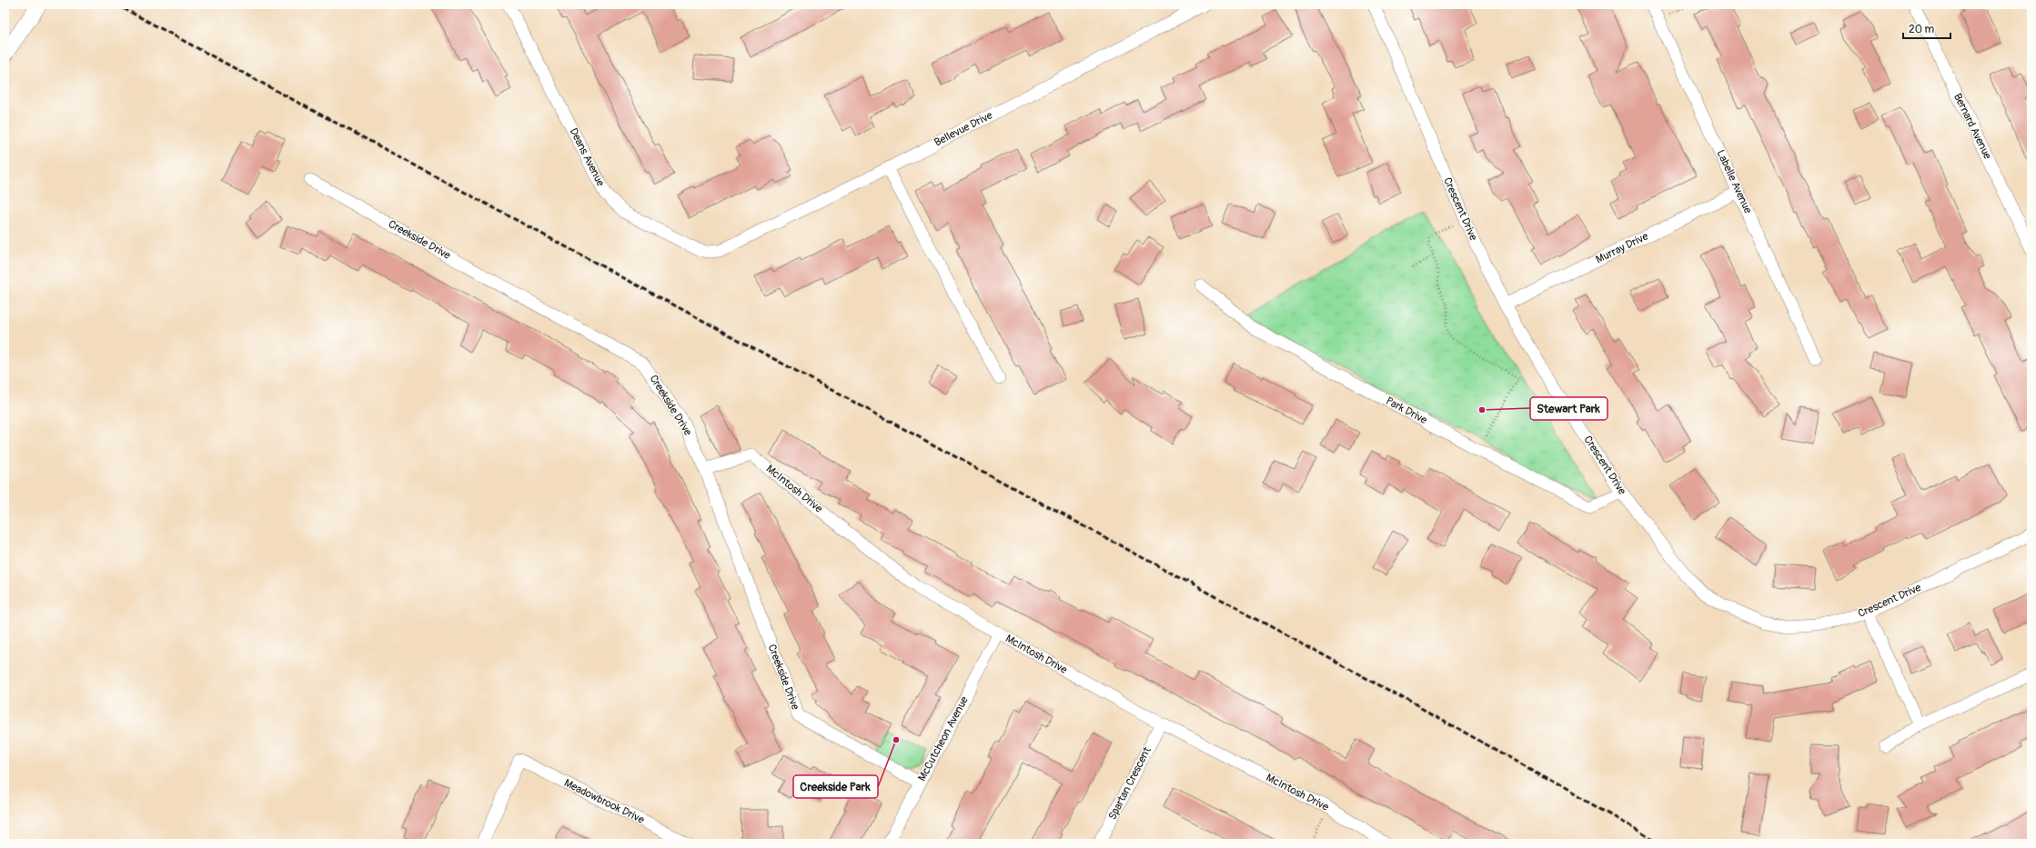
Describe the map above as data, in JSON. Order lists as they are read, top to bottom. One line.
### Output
{"streets":{"street":["Bernard Avenue","Bellevue Drive","Deans Avenue","Labelle Avenue","Crescent Drive","Creekside Drive","Murray Drive","Park Drive","McIntosh Drive","McCutcheon Avenue","Spartan Crescent","Meadowbrook Drive"]},"crossings":[["Bellevue Drive","Deans Avenue"],["Labelle Avenue","Murray Drive"],["Crescent Drive","Murray Drive"],["Crescent Drive","Park Drive"],["Creekside Drive","McIntosh Drive"],["Creekside Drive","McCutcheon Avenue"],["McIntosh Drive","McCutcheon Avenue"],["McIntosh Drive","Spartan Crescent"]],"places":["Stewart Park","Creekside Park"],"scale_bar":"20 m"}
